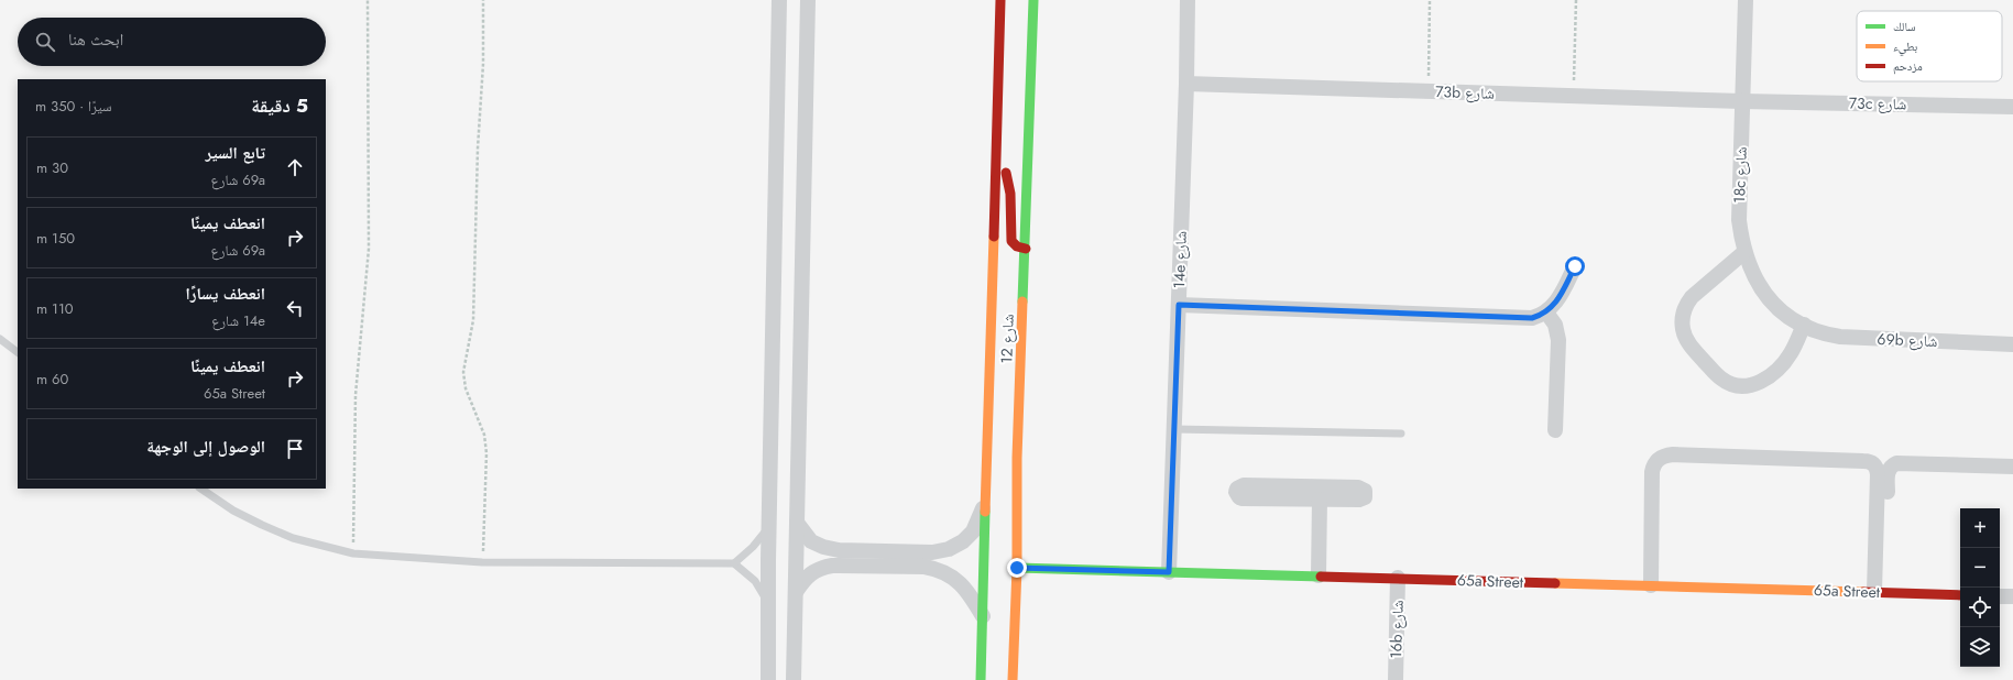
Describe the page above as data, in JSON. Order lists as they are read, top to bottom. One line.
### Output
{"streets":{"street":["73b شارع","73c شارع","18c شارع","14e شارع","شارع 12","69b شارع","65a Street","16b شارع"]},"crossings":[["73b شارع","73c شارع"],["73b شارع","18c شارع"],["73b شارع","14e شارع"],["73c شارع","18c شارع"],["18c شارع","69b شارع"],["14e شارع","65a Street"],["شارع 12","65a Street"],["65a Street","16b شارع"]],"legend":["سالك","بطيء","مزدحم"],"page":{"search":"ابحث هنا","heading":["5 دقيقة","سيرًا · 350 m"],"list":[["تابع السير","69a شارع","30 m"],["انعطف يمينًا","69a شارع","150 m"],["انعطف يسارًا","14e شارع","110 m"],["انعطف يمينًا","65a Street","60 m"],"الوصول إلى الوجهة"],"map_buttons":["+","−"]}}
